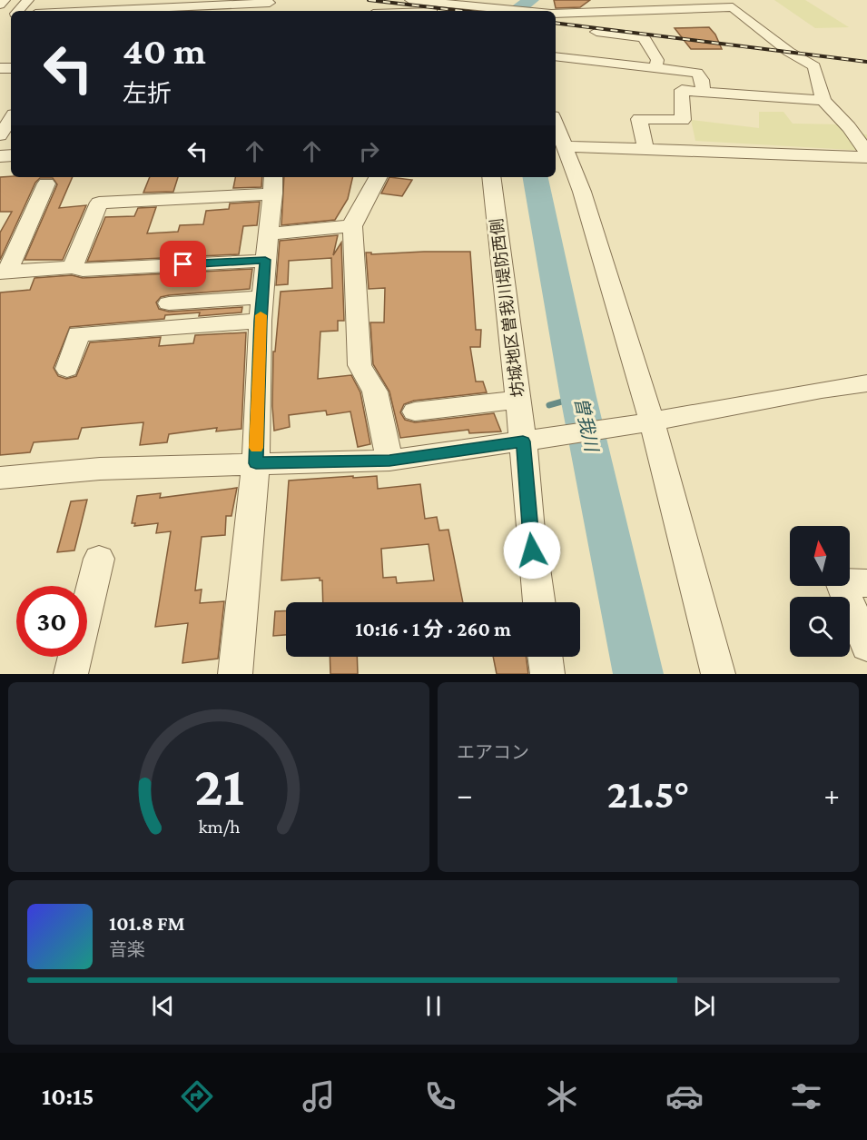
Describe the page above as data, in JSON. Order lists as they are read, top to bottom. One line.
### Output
{"streets":{"street":["坊城地区曽我川堤防西側"]},"water":["曽我川"],"north":"top","page":{"turn":["40 m","左折"],"limit":"30","trip":"10:16 · 1 分 · 260 m","tile":"エアコン","heat":["−","21.5°","+"],"song":["101.8 FM","音楽"],"tabs":"10:15","gauge":["21","km/h"]}}
